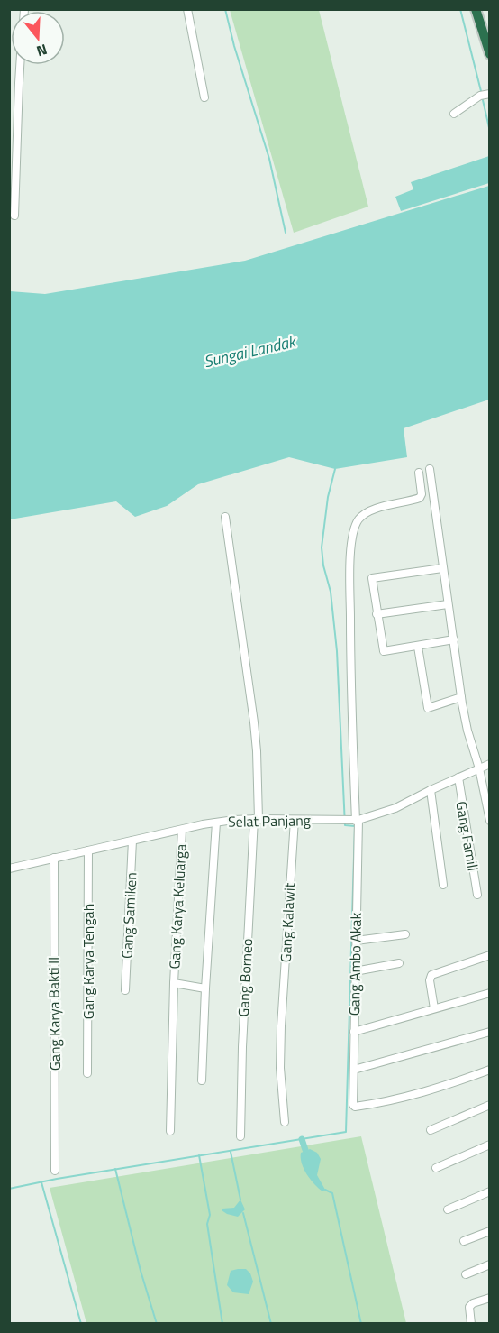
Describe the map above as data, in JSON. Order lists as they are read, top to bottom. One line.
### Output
{"streets":{"street":["Selat Panjang","Gang Famili","Gang Karya Keluarga","Gang Samiken","Gang Kalawit","Gang Karya Tengah","Gang Ambo Akak","Gang Borneo","Gang Karya Bakti II"]},"crossings":[["Selat Panjang","Gang Famili"],["Selat Panjang","Gang Karya Keluarga"],["Selat Panjang","Gang Samiken"],["Selat Panjang","Gang Kalawit"],["Selat Panjang","Gang Karya Tengah"],["Selat Panjang","Gang Ambo Akak"],["Selat Panjang","Gang Borneo"],["Selat Panjang","Gang Karya Bakti II"]],"water":["Sungai Landak"],"north":"bottom"}
